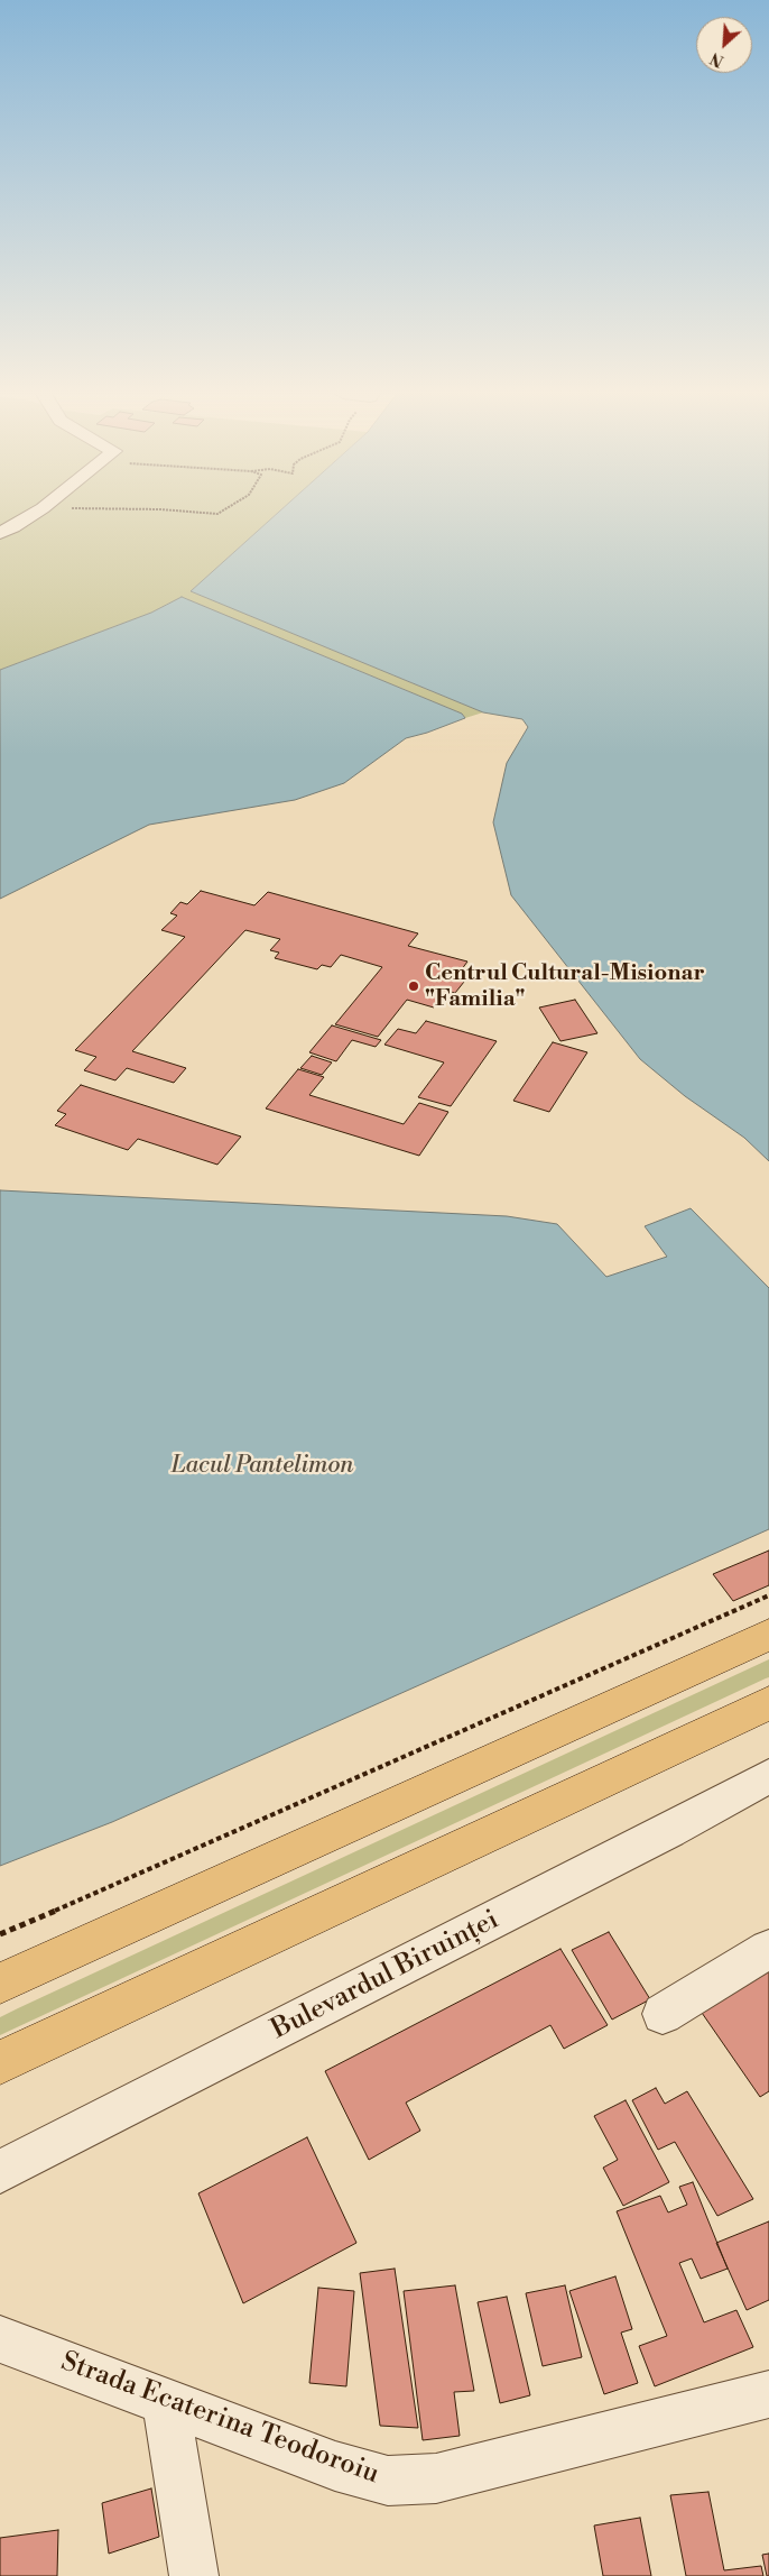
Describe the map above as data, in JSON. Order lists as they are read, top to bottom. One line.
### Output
{"streets":{"street":["Bulevardul Biruinței","Strada Ecaterina Teodoroiu"]},"water":["Lacul Pantelimon"],"places":["Centrul Cultural-Misionar \"Familia\""],"north":"bottom left"}
